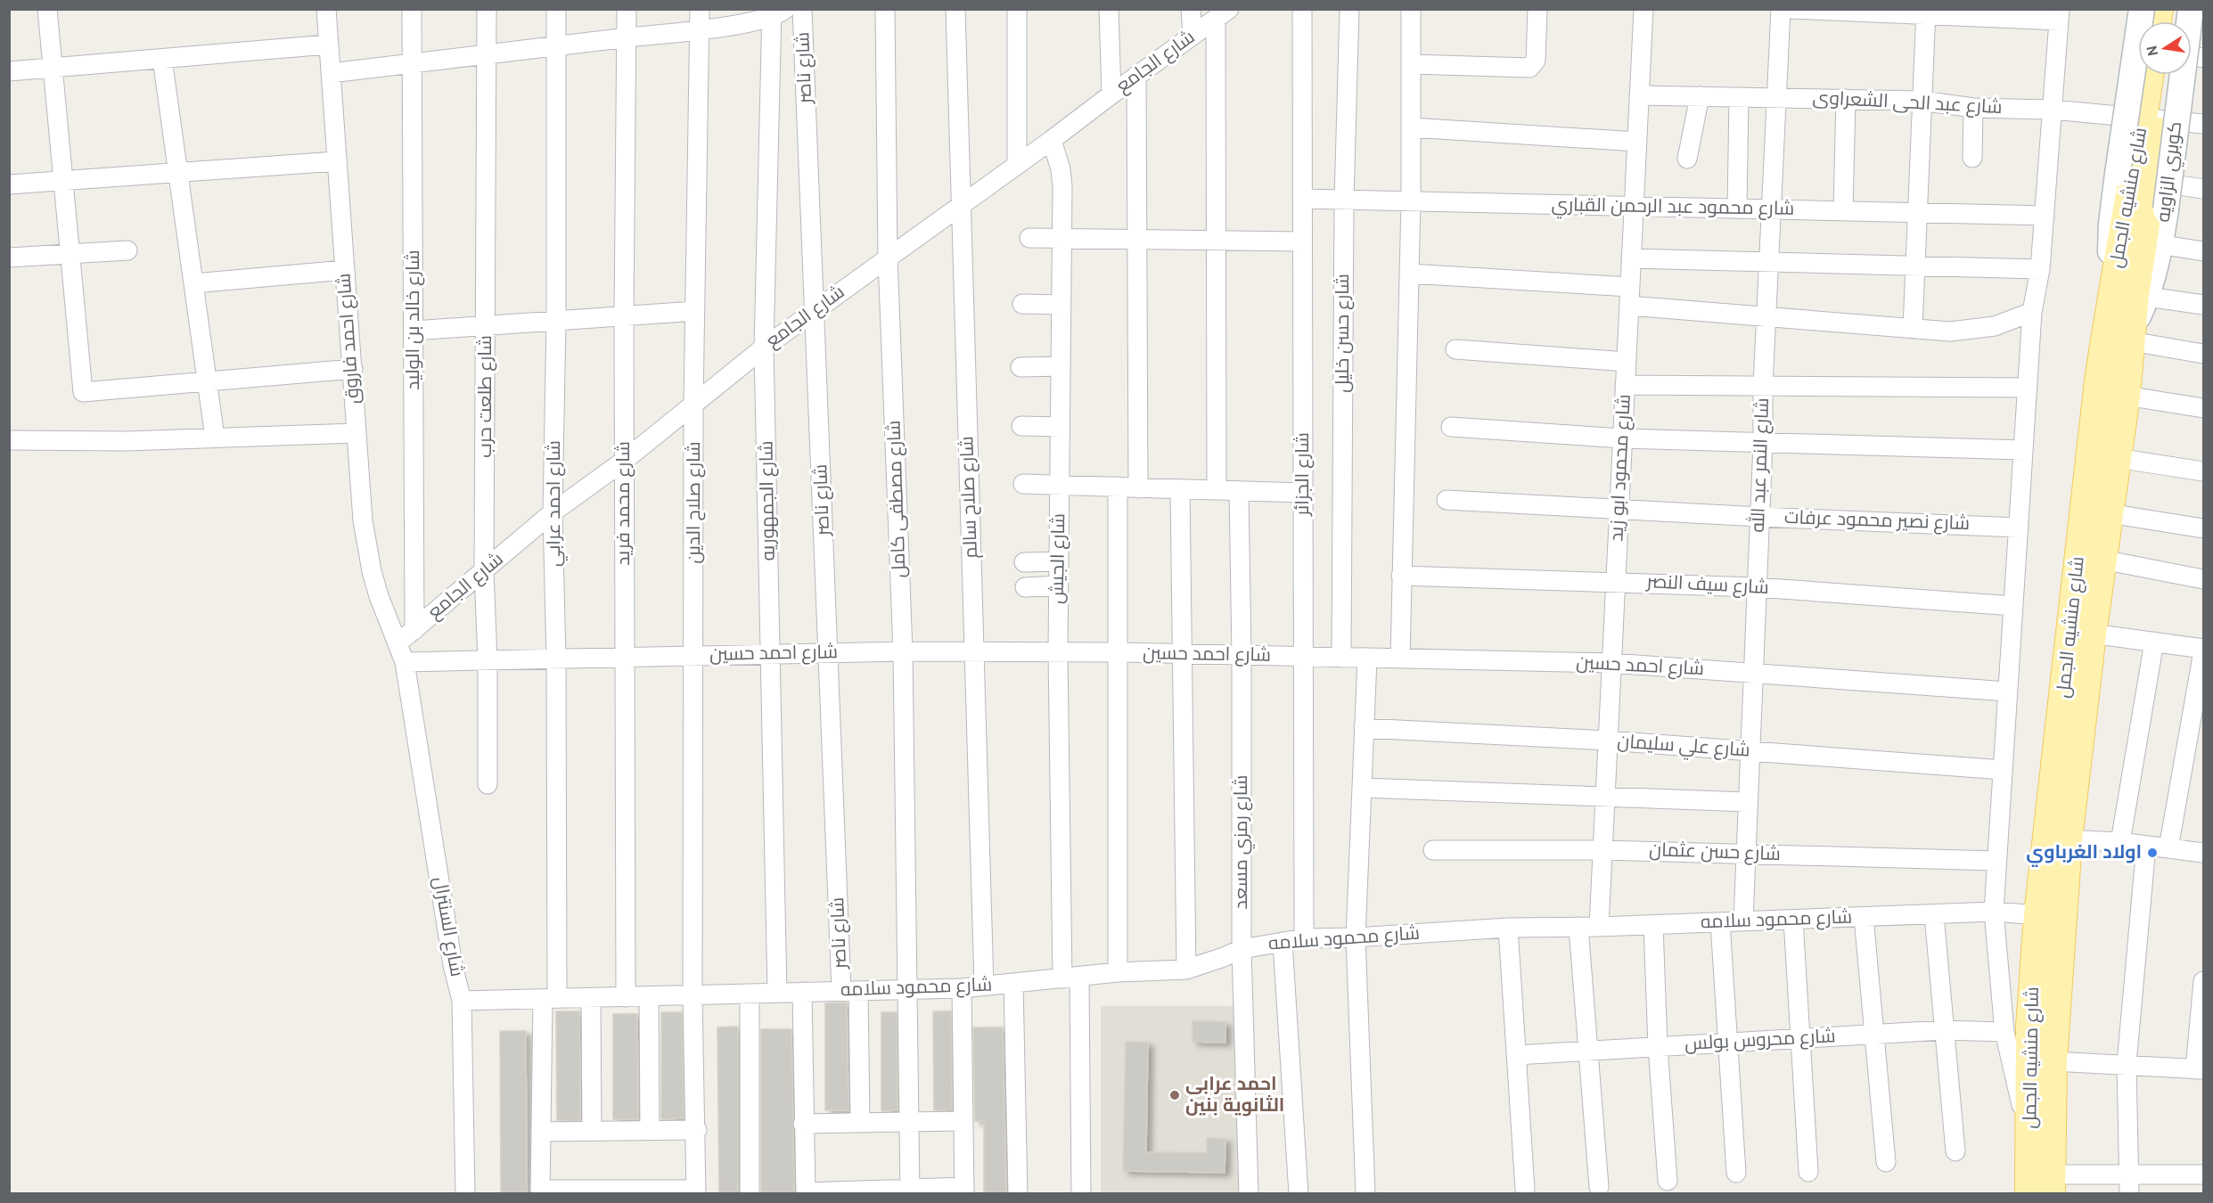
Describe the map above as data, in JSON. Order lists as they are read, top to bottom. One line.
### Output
{"streets":{"main road":["كوبري الزاويه","شارع منشيه الجمل"],"street":["شارع الجامع","شارع ناصر","شارع عبد الحى الشعراوى","شارع محمود عبد الرحمن القباري","شارع خالد بن الوليد","شارع حسن خليل","شارع احمد فاروق","شارع طلعت حرب","شارع النمر عبد الله","شارع محمود ابو زيد","شارع الجزائر","شارع صلاح سالم","شارع مصطفى كامل","شارع الجمهوريه","شارع صلاح الدين","شارع احمد عرابي","شارع محمد فريد","شارع نصير محمود عرفات","شارع الجيش","شارع سيف النصر","شارع احمد حسين","شارع علي سليمان","شارع رمزي مسعد","شارع حسن عثمان","شارع محمود سلامه","شارع السنترال","شارع محروس بولس"]},"crossings":[["شارع الجامع","شارع ناصر"],["شارع الجامع","شارع خالد بن الوليد"],["شارع الجامع","شارع احمد فاروق"],["شارع الجامع","شارع طلعت حرب"],["شارع الجامع","شارع صلاح سالم"],["شارع الجامع","شارع مصطفى كامل"],["شارع الجامع","شارع الجمهوريه"],["شارع الجامع","شارع صلاح الدين"],["شارع الجامع","شارع احمد عرابي"],["شارع الجامع","شارع محمد فريد"],["شارع الجامع","شارع الجيش"],["شارع ناصر","شارع احمد حسين"],["شارع ناصر","شارع محمود سلامه"],["شارع عبد الحى الشعراوى","شارع منشيه الجمل"],["شارع عبد الحى الشعراوى","شارع النمر عبد الله"],["شارع عبد الحى الشعراوى","شارع محمود ابو زيد"],["كوبري الزاويه","شارع منشيه الجمل"],["شارع منشيه الجمل","شارع محمود سلامه"],["شارع محمود عبد الرحمن القباري","شارع حسن خليل"],["شارع محمود عبد الرحمن القباري","شارع النمر عبد الله"],["شارع محمود عبد الرحمن القباري","شارع محمود ابو زيد"],["شارع محمود عبد الرحمن القباري","شارع الجزائر"],["شارع حسن خليل","شارع احمد حسين"],["شارع احمد فاروق","شارع احمد حسين"],["شارع احمد فاروق","شارع السنترال"],["شارع طلعت حرب","شارع احمد حسين"],["شارع النمر عبد الله","شارع نصير محمود عرفات"],["شارع النمر عبد الله","شارع سيف النصر"],["شارع النمر عبد الله","شارع احمد حسين"],["شارع النمر عبد الله","شارع علي سليمان"],["شارع النمر عبد الله","شارع حسن عثمان"],["شارع النمر عبد الله","شارع محمود سلامه"],["شارع محمود ابو زيد","شارع نصير محمود عرفات"],["شارع محمود ابو زيد","شارع سيف النصر"],["شارع محمود ابو زيد","شارع احمد حسين"],["شارع محمود ابو زيد","شارع علي سليمان"],["شارع محمود ابو زيد","شارع حسن عثمان"],["شارع محمود ابو زيد","شارع محمود سلامه"],["شارع الجزائر","شارع احمد حسين"],["شارع الجزائر","شارع محمود سلامه"],["شارع صلاح سالم","شارع احمد حسين"],["شارع صلاح سالم","شارع محمود سلامه"],["شارع مصطفى كامل","شارع احمد حسين"],["شارع مصطفى كامل","شارع محمود سلامه"],["شارع الجمهوريه","شارع احمد حسين"],["شارع الجمهوريه","شارع محمود سلامه"],["شارع صلاح الدين","شارع احمد حسين"],["شارع صلاح الدين","شارع محمود سلامه"],["شارع احمد عرابي","شارع احمد حسين"],["شارع احمد عرابي","شارع محمود سلامه"],["شارع محمد فريد","شارع احمد حسين"],["شارع محمد فريد","شارع محمود سلامه"],["شارع الجيش","شارع احمد حسين"],["شارع الجيش","شارع محمود سلامه"],["شارع احمد حسين","شارع رمزي مسعد"],["شارع احمد حسين","شارع السنترال"],["شارع رمزي مسعد","شارع محمود سلامه"],["شارع محمود سلامه","شارع السنترال"]],"places":["اولاد الغرباوي","احمد عرابى الثانوية بنين"],"north":"left"}
